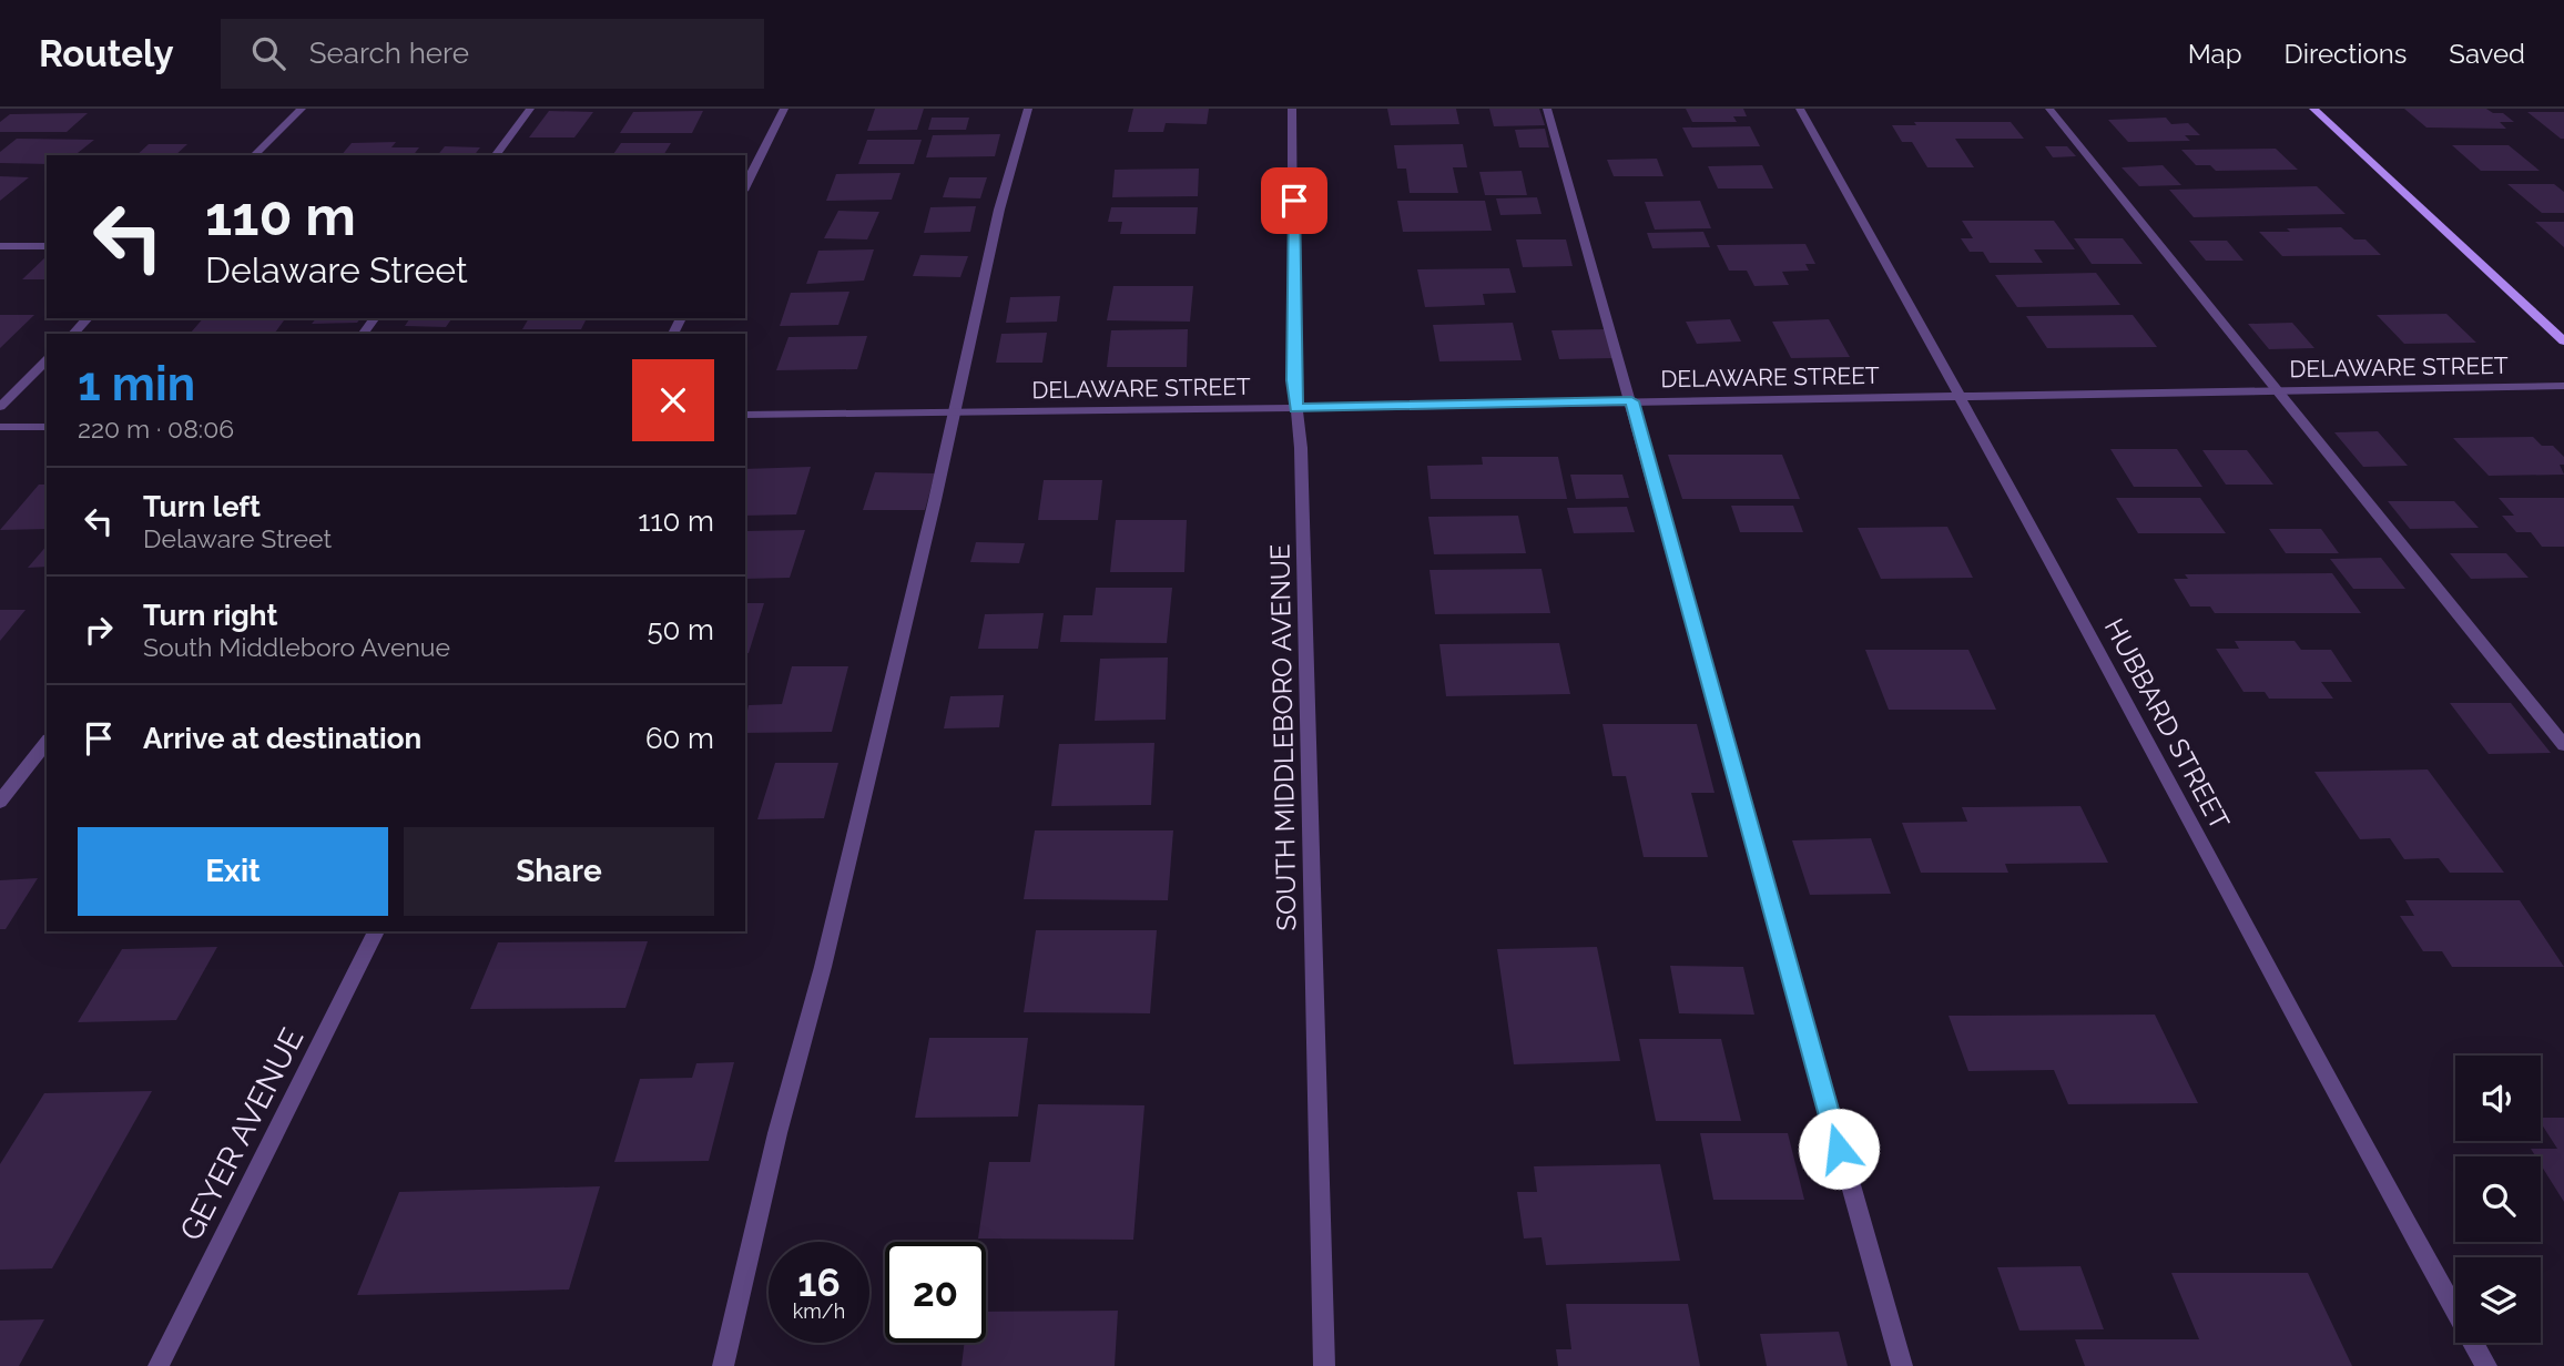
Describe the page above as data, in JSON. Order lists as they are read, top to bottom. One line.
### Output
{"streets":{"street":["DELAWARE STREET","HUBBARD STREET","SOUTH MIDDLEBORO AVENUE","GEYER AVENUE"]},"crossings":[["DELAWARE STREET","HUBBARD STREET"],["DELAWARE STREET","SOUTH MIDDLEBORO AVENUE"]],"page":{"header":"Routely","search":"Search here","nav":["Map","Directions","Saved"],"turn":["110 m","Delaware Street"],"heading":["1 min","220 m · 08:06"],"list":[{"name":"Turn left","note":"Delaware Street","value":"110 m"},{"name":"Turn right","note":"South Middleboro Avenue","value":"50 m"},{"name":"Arrive at destination","value":"60 m"}],"buttons":["Exit","Share"],"speed":"16 km/h","limit":"20"}}
